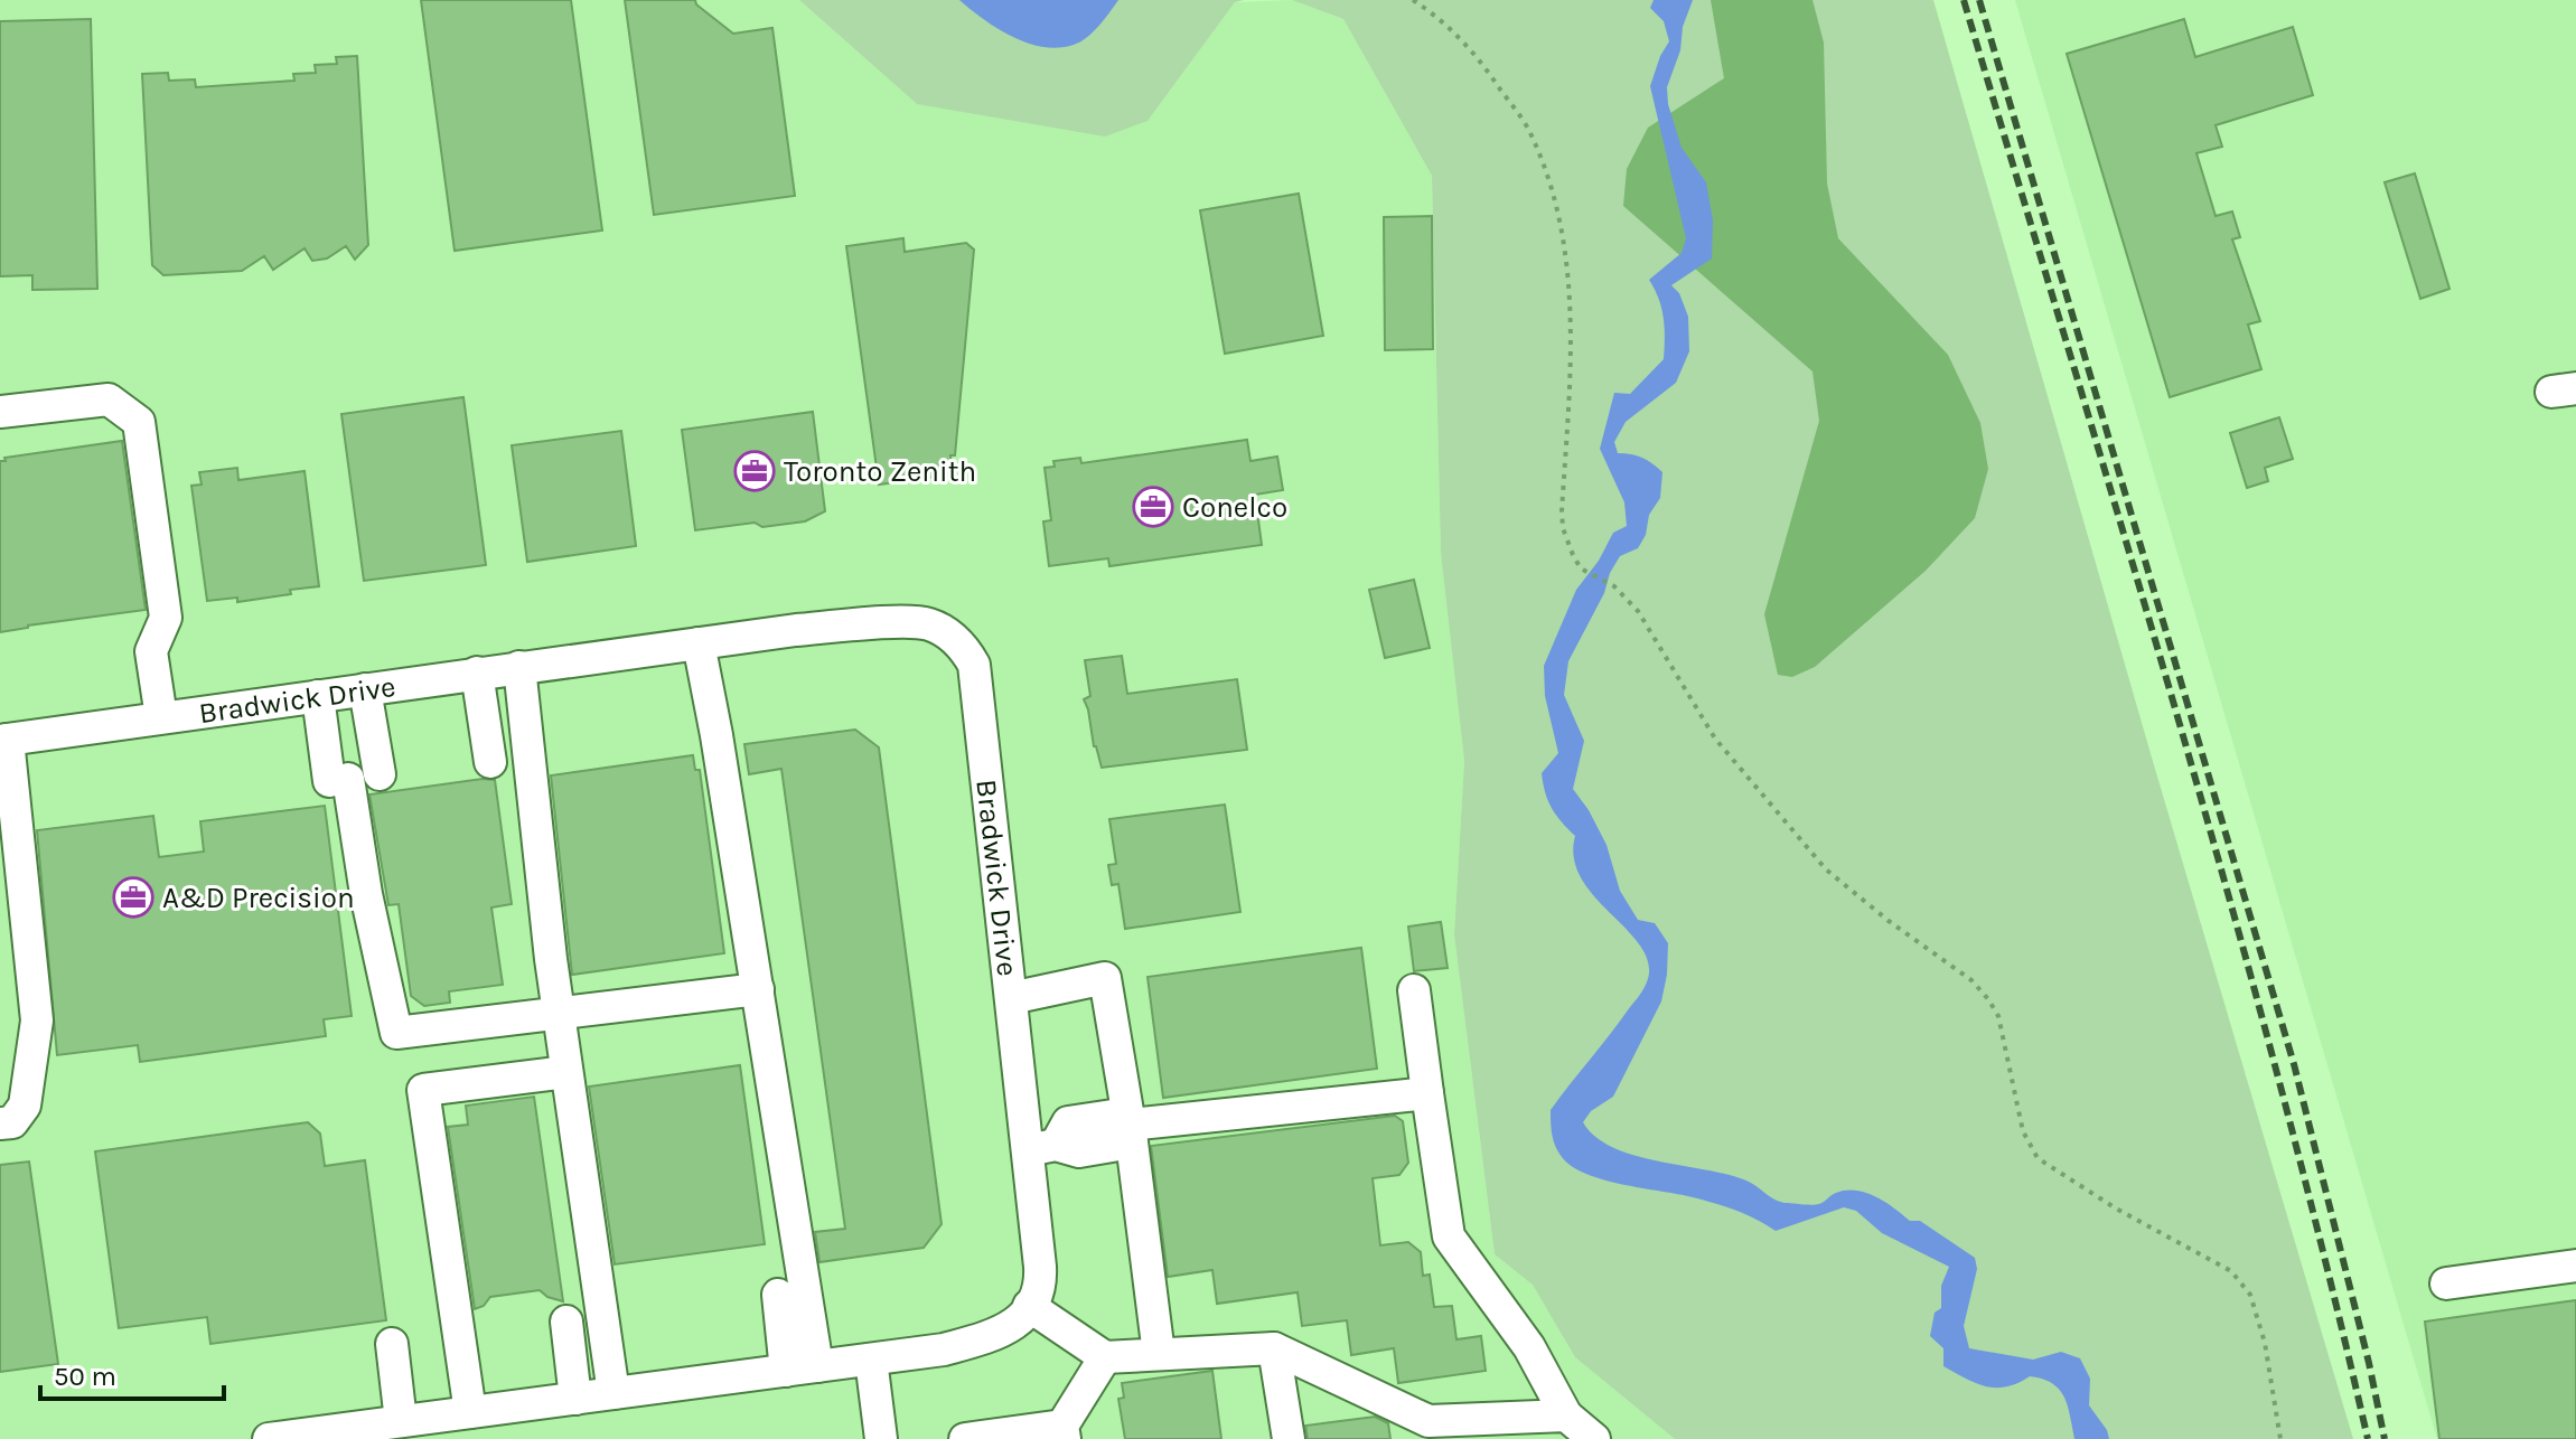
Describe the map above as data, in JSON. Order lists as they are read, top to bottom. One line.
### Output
{"streets":{"street":["Bradwick Drive"]},"places":{"office":["Toronto Zenith","Conelco","A&D Precision"]},"scale_bar":"50 m"}
